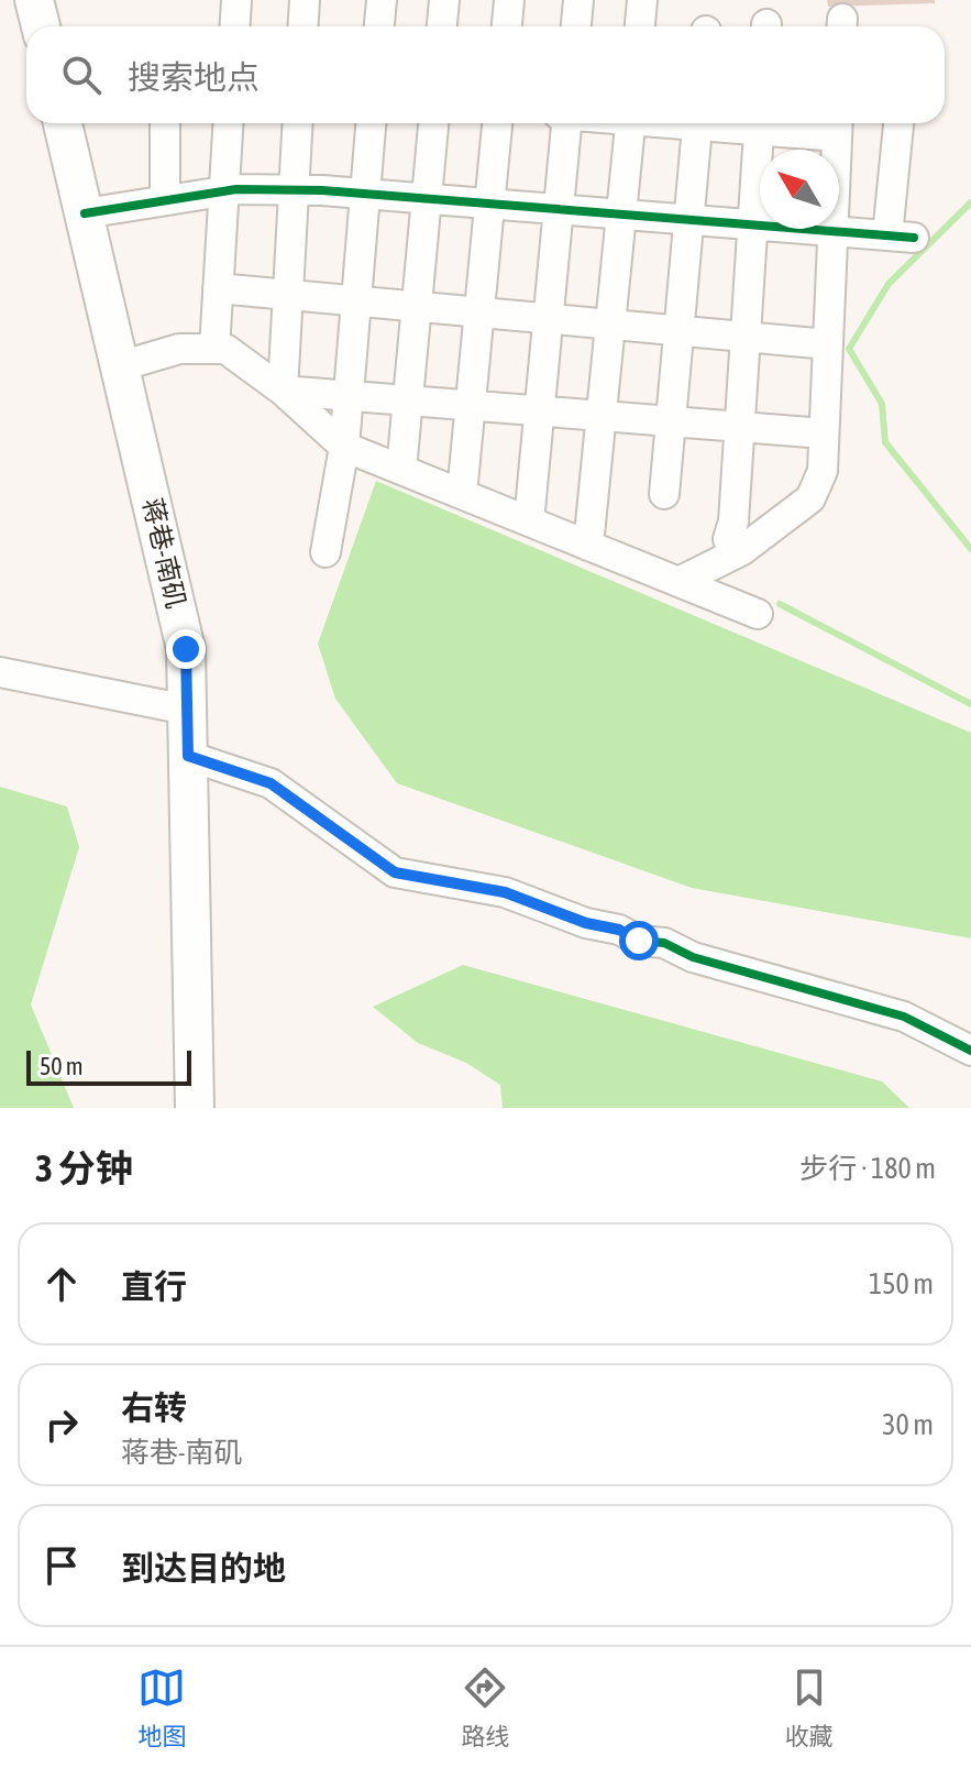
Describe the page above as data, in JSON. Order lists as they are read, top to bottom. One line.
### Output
{"streets":{"main road":["蒋巷-南矶"]},"scale_bar":"50 m","north":"top left","page":{"search":"搜索地点","scale":"50 m","heading":["3 分钟","步行 · 180 m"],"list":[["直行","150 m"],["右转","蒋巷-南矶","30 m"],"到达目的地"],"nav":["地图","路线","收藏"]}}
